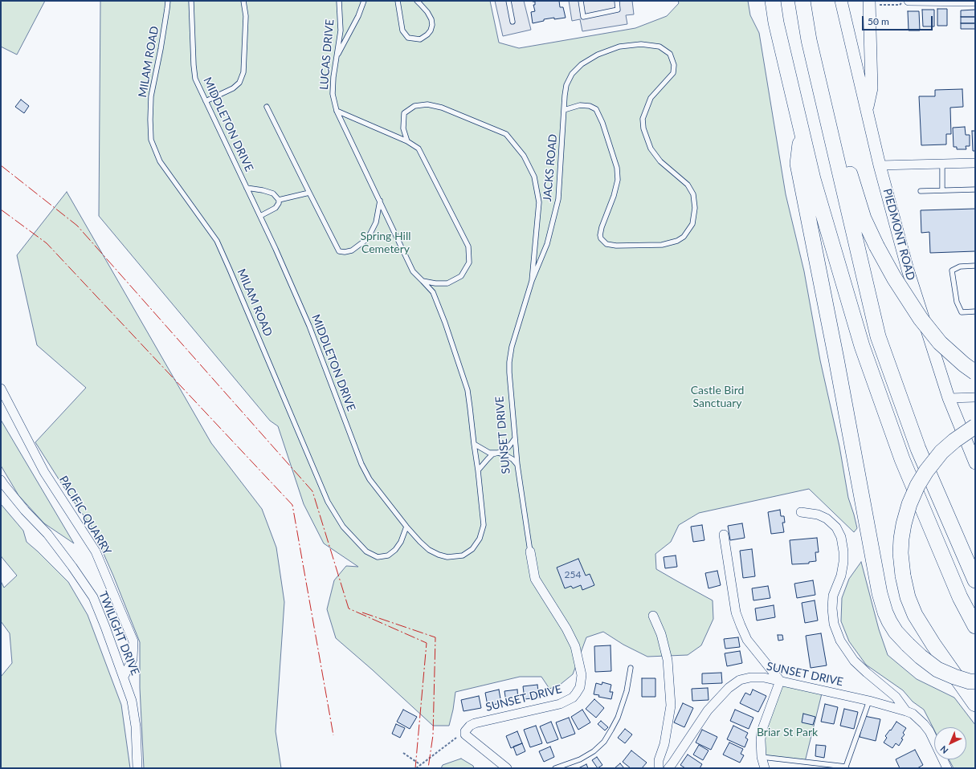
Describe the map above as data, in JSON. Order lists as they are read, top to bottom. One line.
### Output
{"streets":{"street":["PIEDMONT ROAD","SUNSET DRIVE","PACIFIC QUARRY","TWILIGHT DRIVE"],"lane":["LUCAS DRIVE","MILAM ROAD","MIDDLETON DRIVE","JACKS ROAD"]},"crossings":[["LUCAS DRIVE","MIDDLETON DRIVE"],["MILAM ROAD","MIDDLETON DRIVE"],["JACKS ROAD","SUNSET DRIVE"],["PACIFIC QUARRY","TWILIGHT DRIVE"]],"parks":["Spring Hill Cemetery","Castle Bird Sanctuary","Briar St Park"],"house_numbers":["254"],"scale_bar":"50 m","north":"bottom left"}
